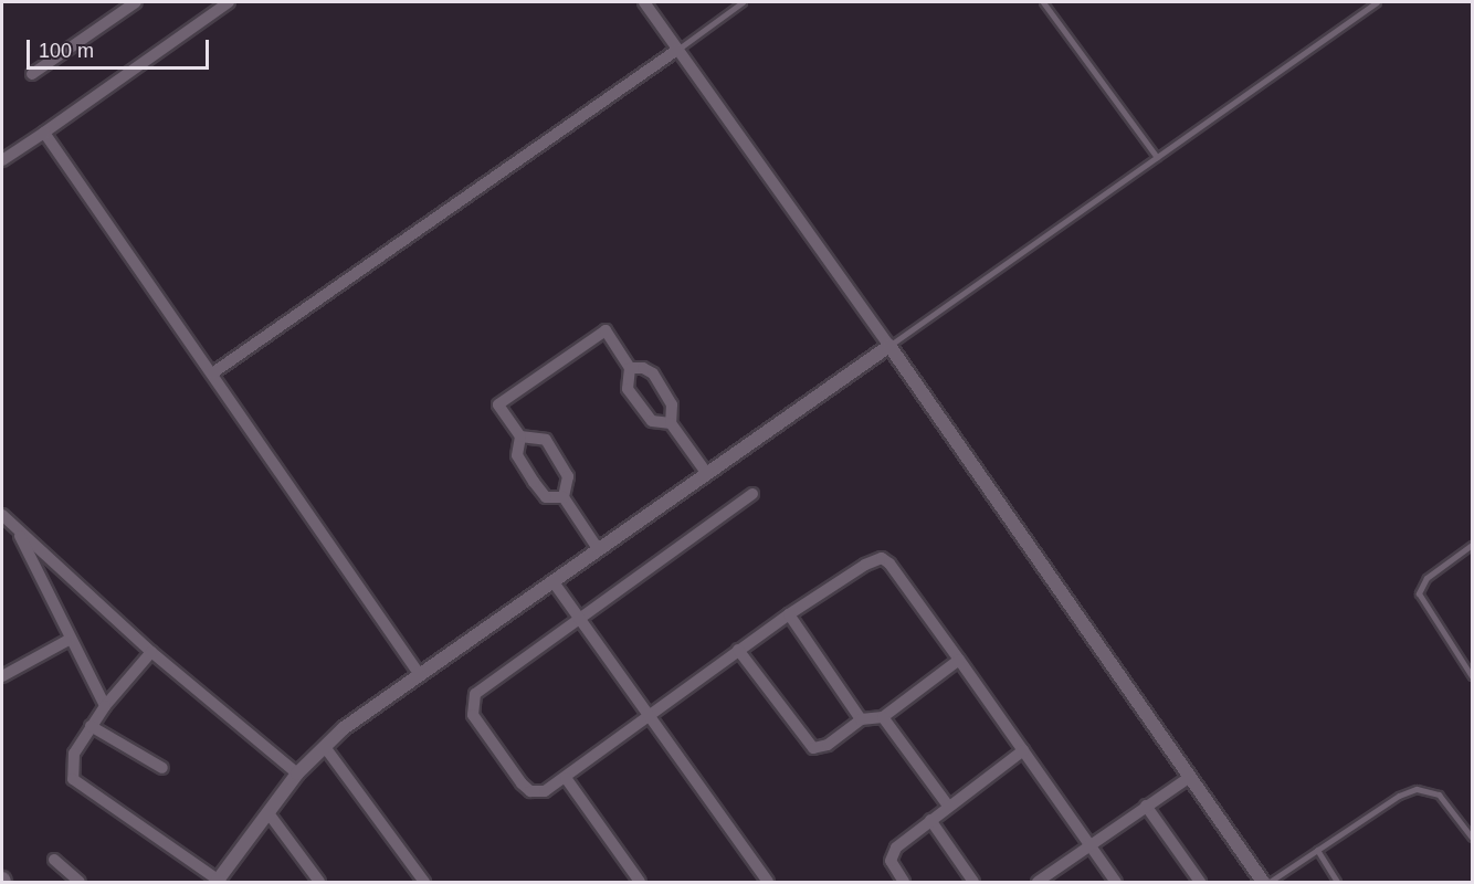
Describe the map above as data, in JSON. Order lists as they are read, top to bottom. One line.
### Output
{"scale_bar":"100 m"}
